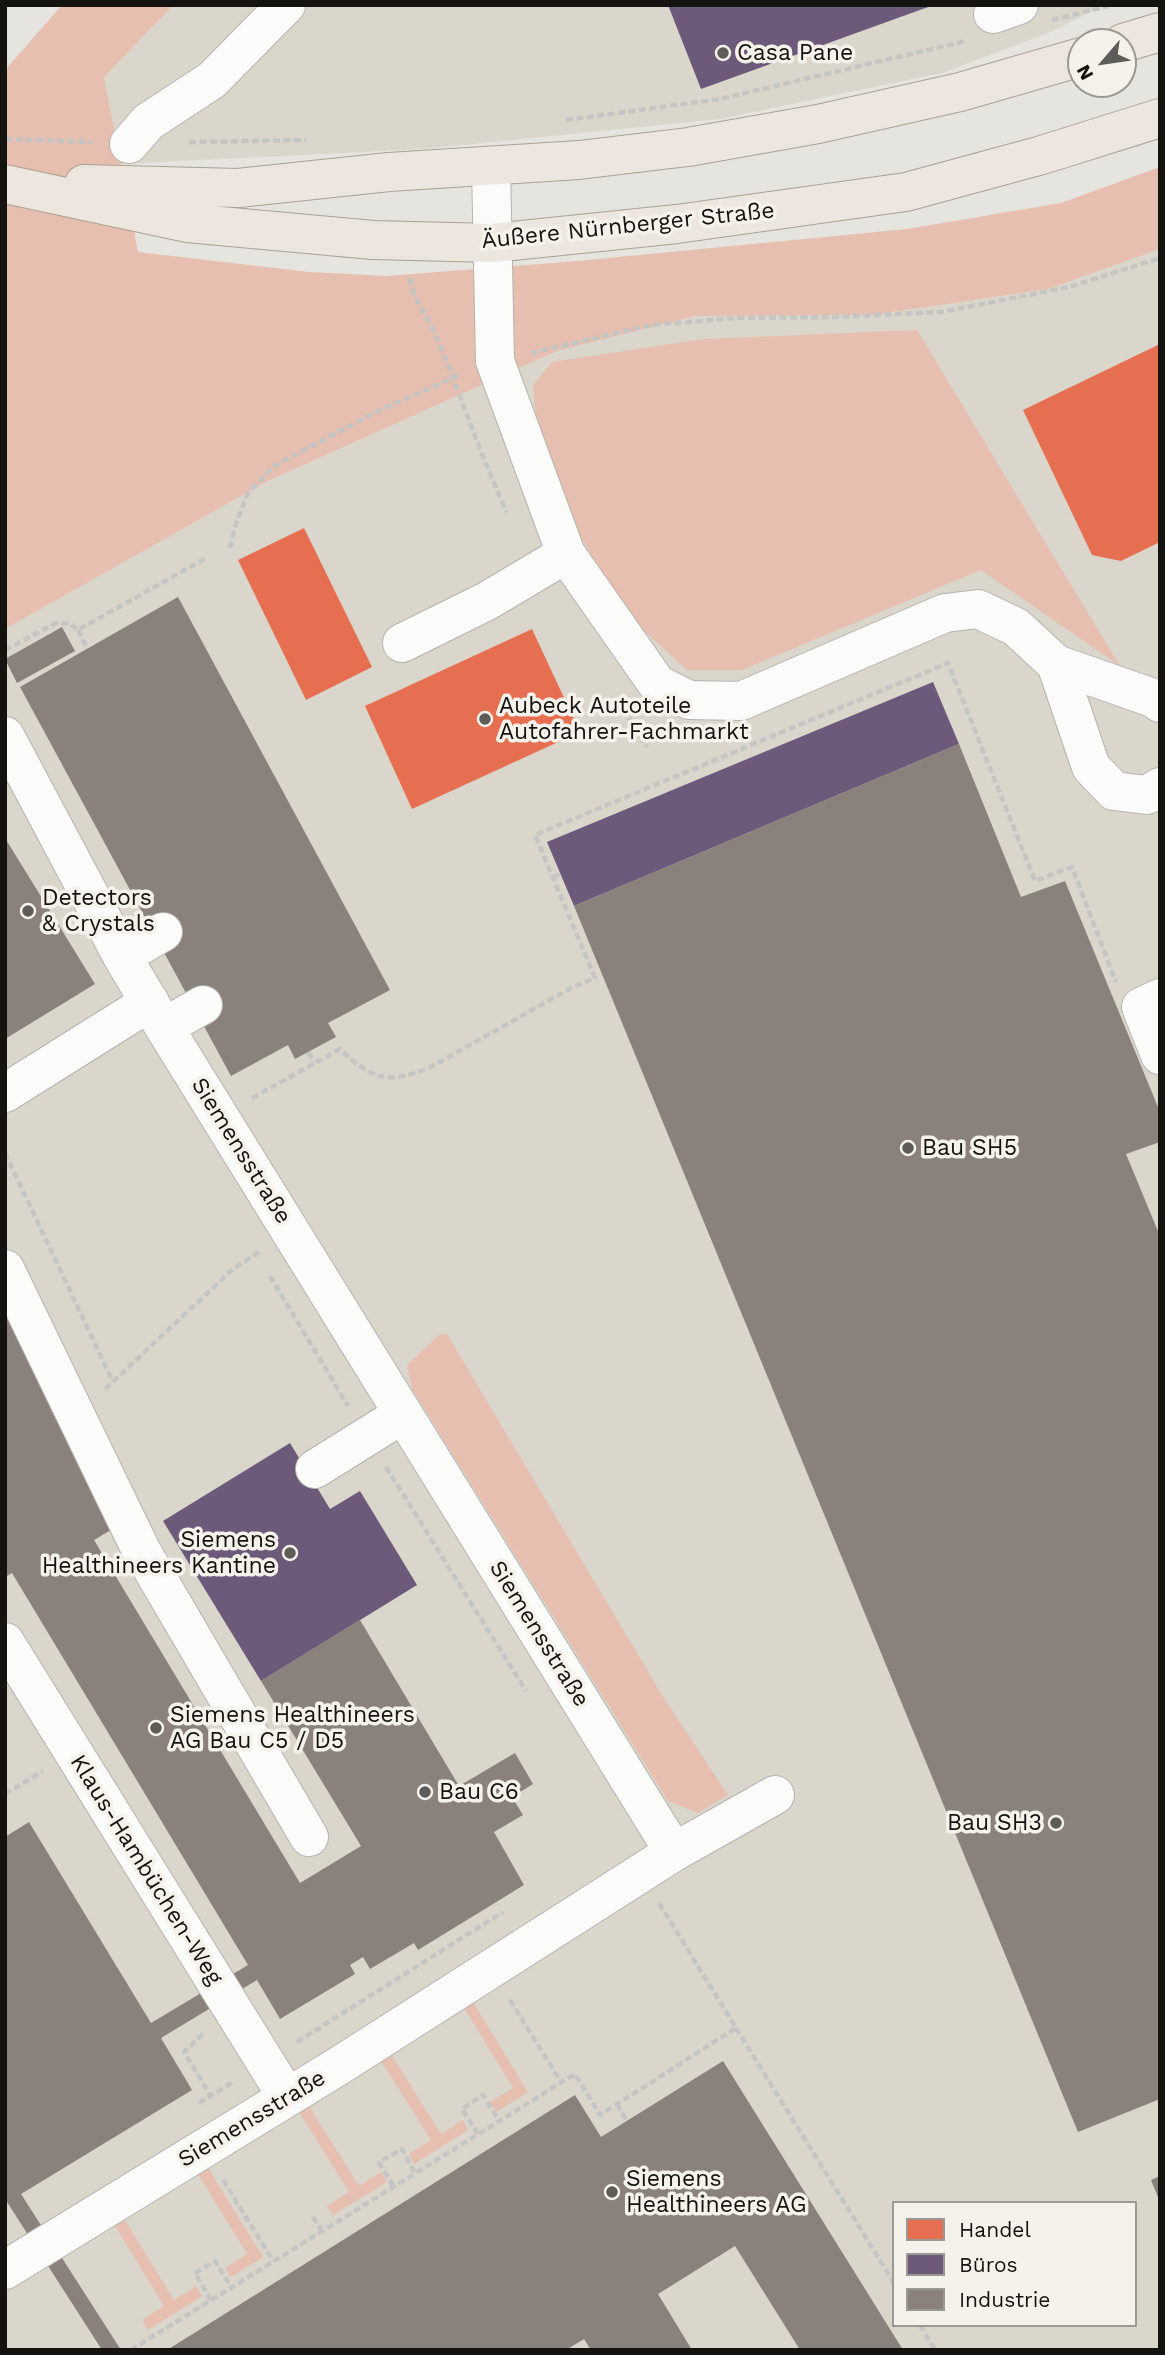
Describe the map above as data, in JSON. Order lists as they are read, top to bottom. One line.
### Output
{"streets":{"main road":["Äußere Nürnberger Straße"],"street":["Siemensstraße","Klaus-Hambüchen-Weg"]},"crossings":[["Siemensstraße","Klaus-Hambüchen-Weg"]],"places":["Casa Pane","Aubeck Autoteile Autofahrer-Fachmarkt","Detectors & Crystals","Bau SH5","Siemens Healthineers Kantine","Siemens Healthineers AG Bau C5 / D5","Bau C6","Bau SH3","Siemens Healthineers AG"],"legend":["Handel","Büros","Industrie"],"north":"bottom left"}
